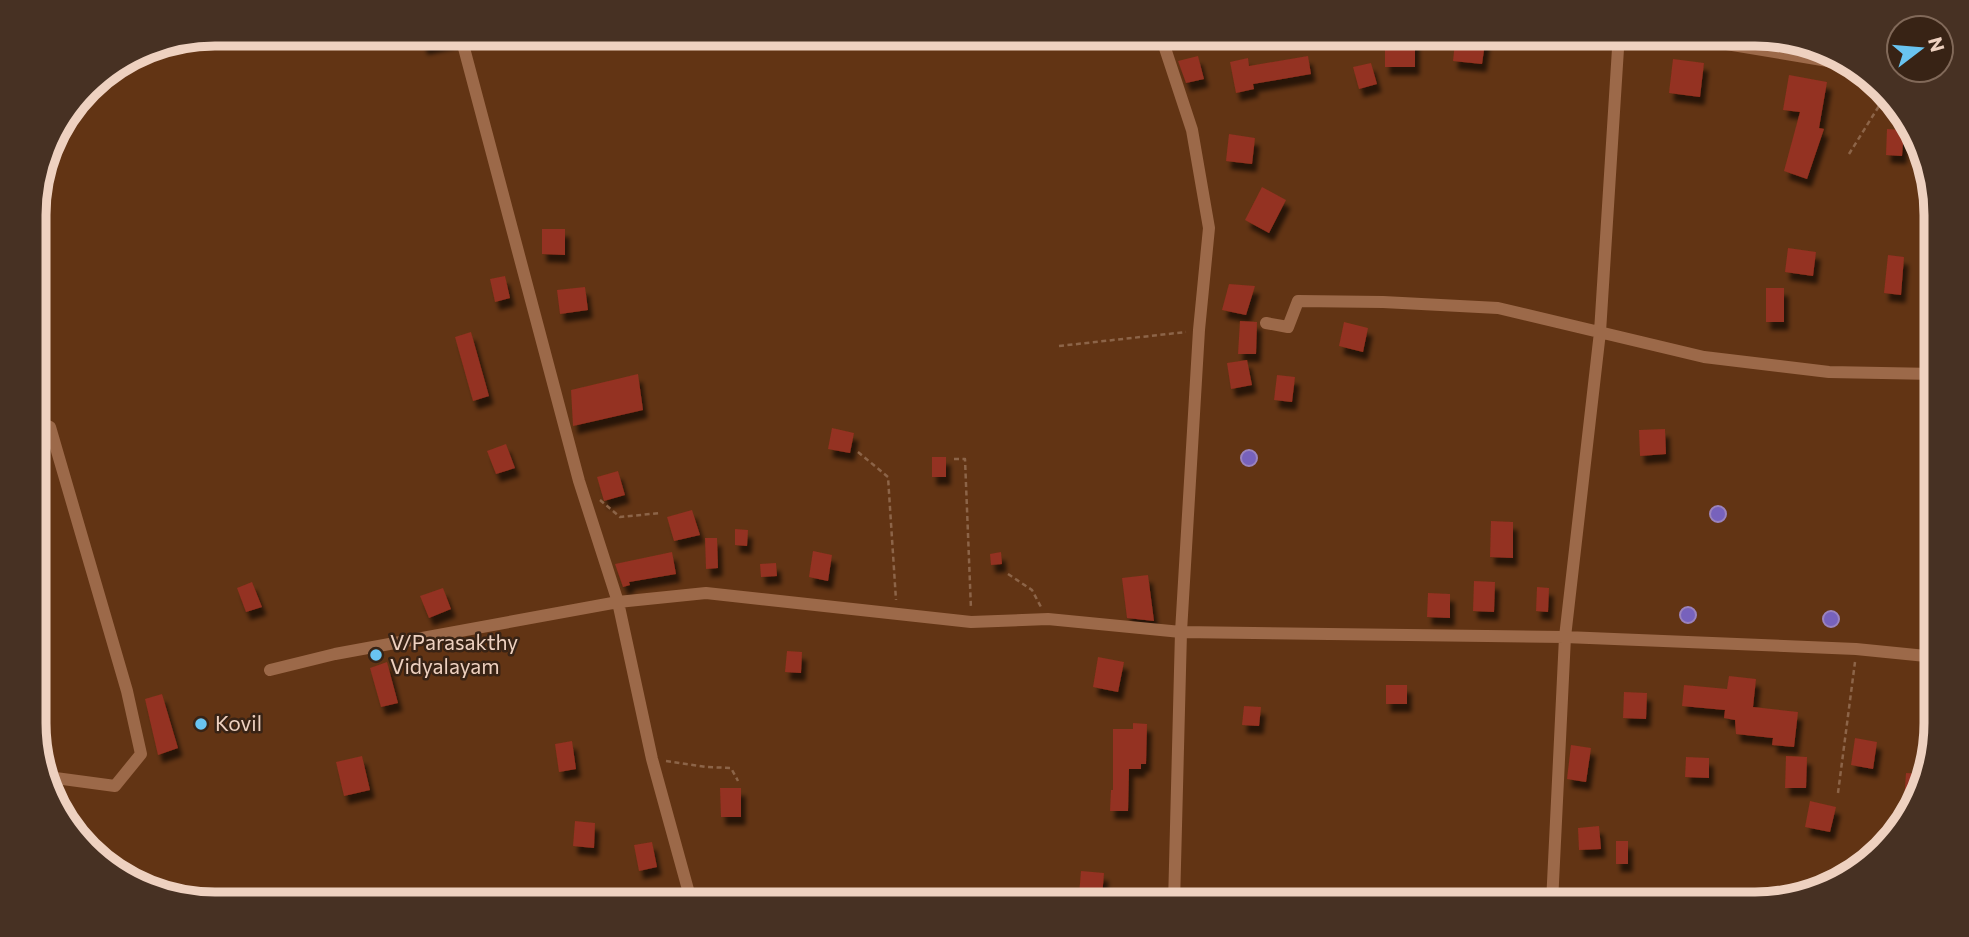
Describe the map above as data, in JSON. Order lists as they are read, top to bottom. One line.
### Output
{"places":["V/Parasakthy Vidyalayam","Kovil"],"north":"right"}
